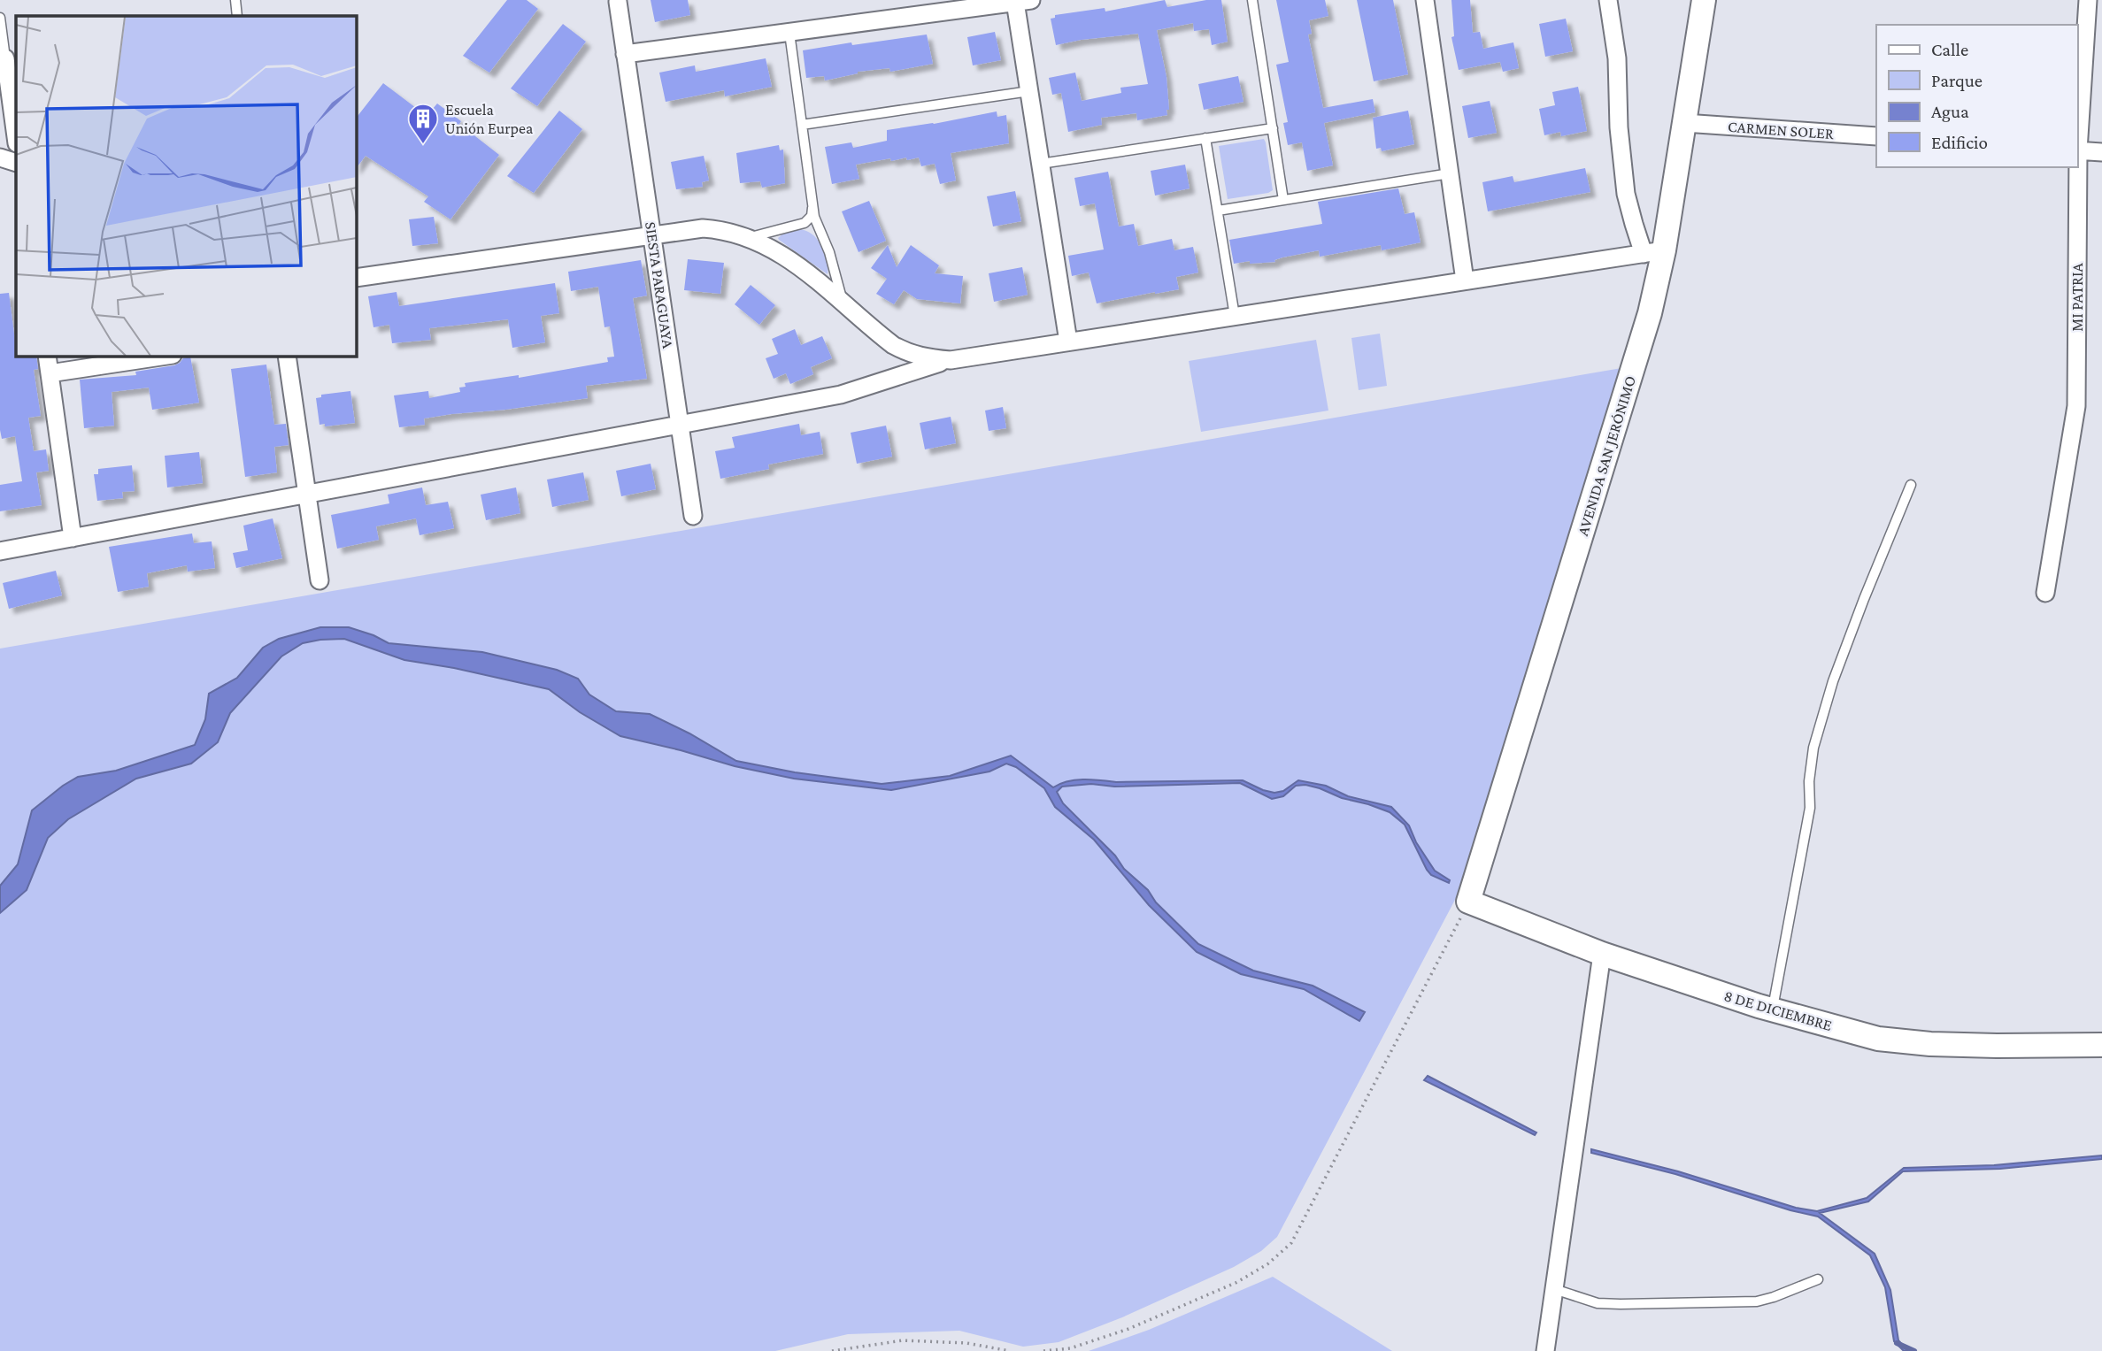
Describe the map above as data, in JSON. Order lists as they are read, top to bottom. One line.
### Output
{"streets":{"street":["CARMEN SOLER","SIESTA PARAGUAYA","MI PATRIA","AVENIDA SAN JERÓNIMO","8 DE DICIEMBRE"]},"crossings":[["CARMEN SOLER","AVENIDA SAN JERÓNIMO"],["AVENIDA SAN JERÓNIMO","8 DE DICIEMBRE"]],"places":{"building":["Escuela Unión Eurpea"]},"legend":["Calle","Parque","Agua","Edificio"]}
